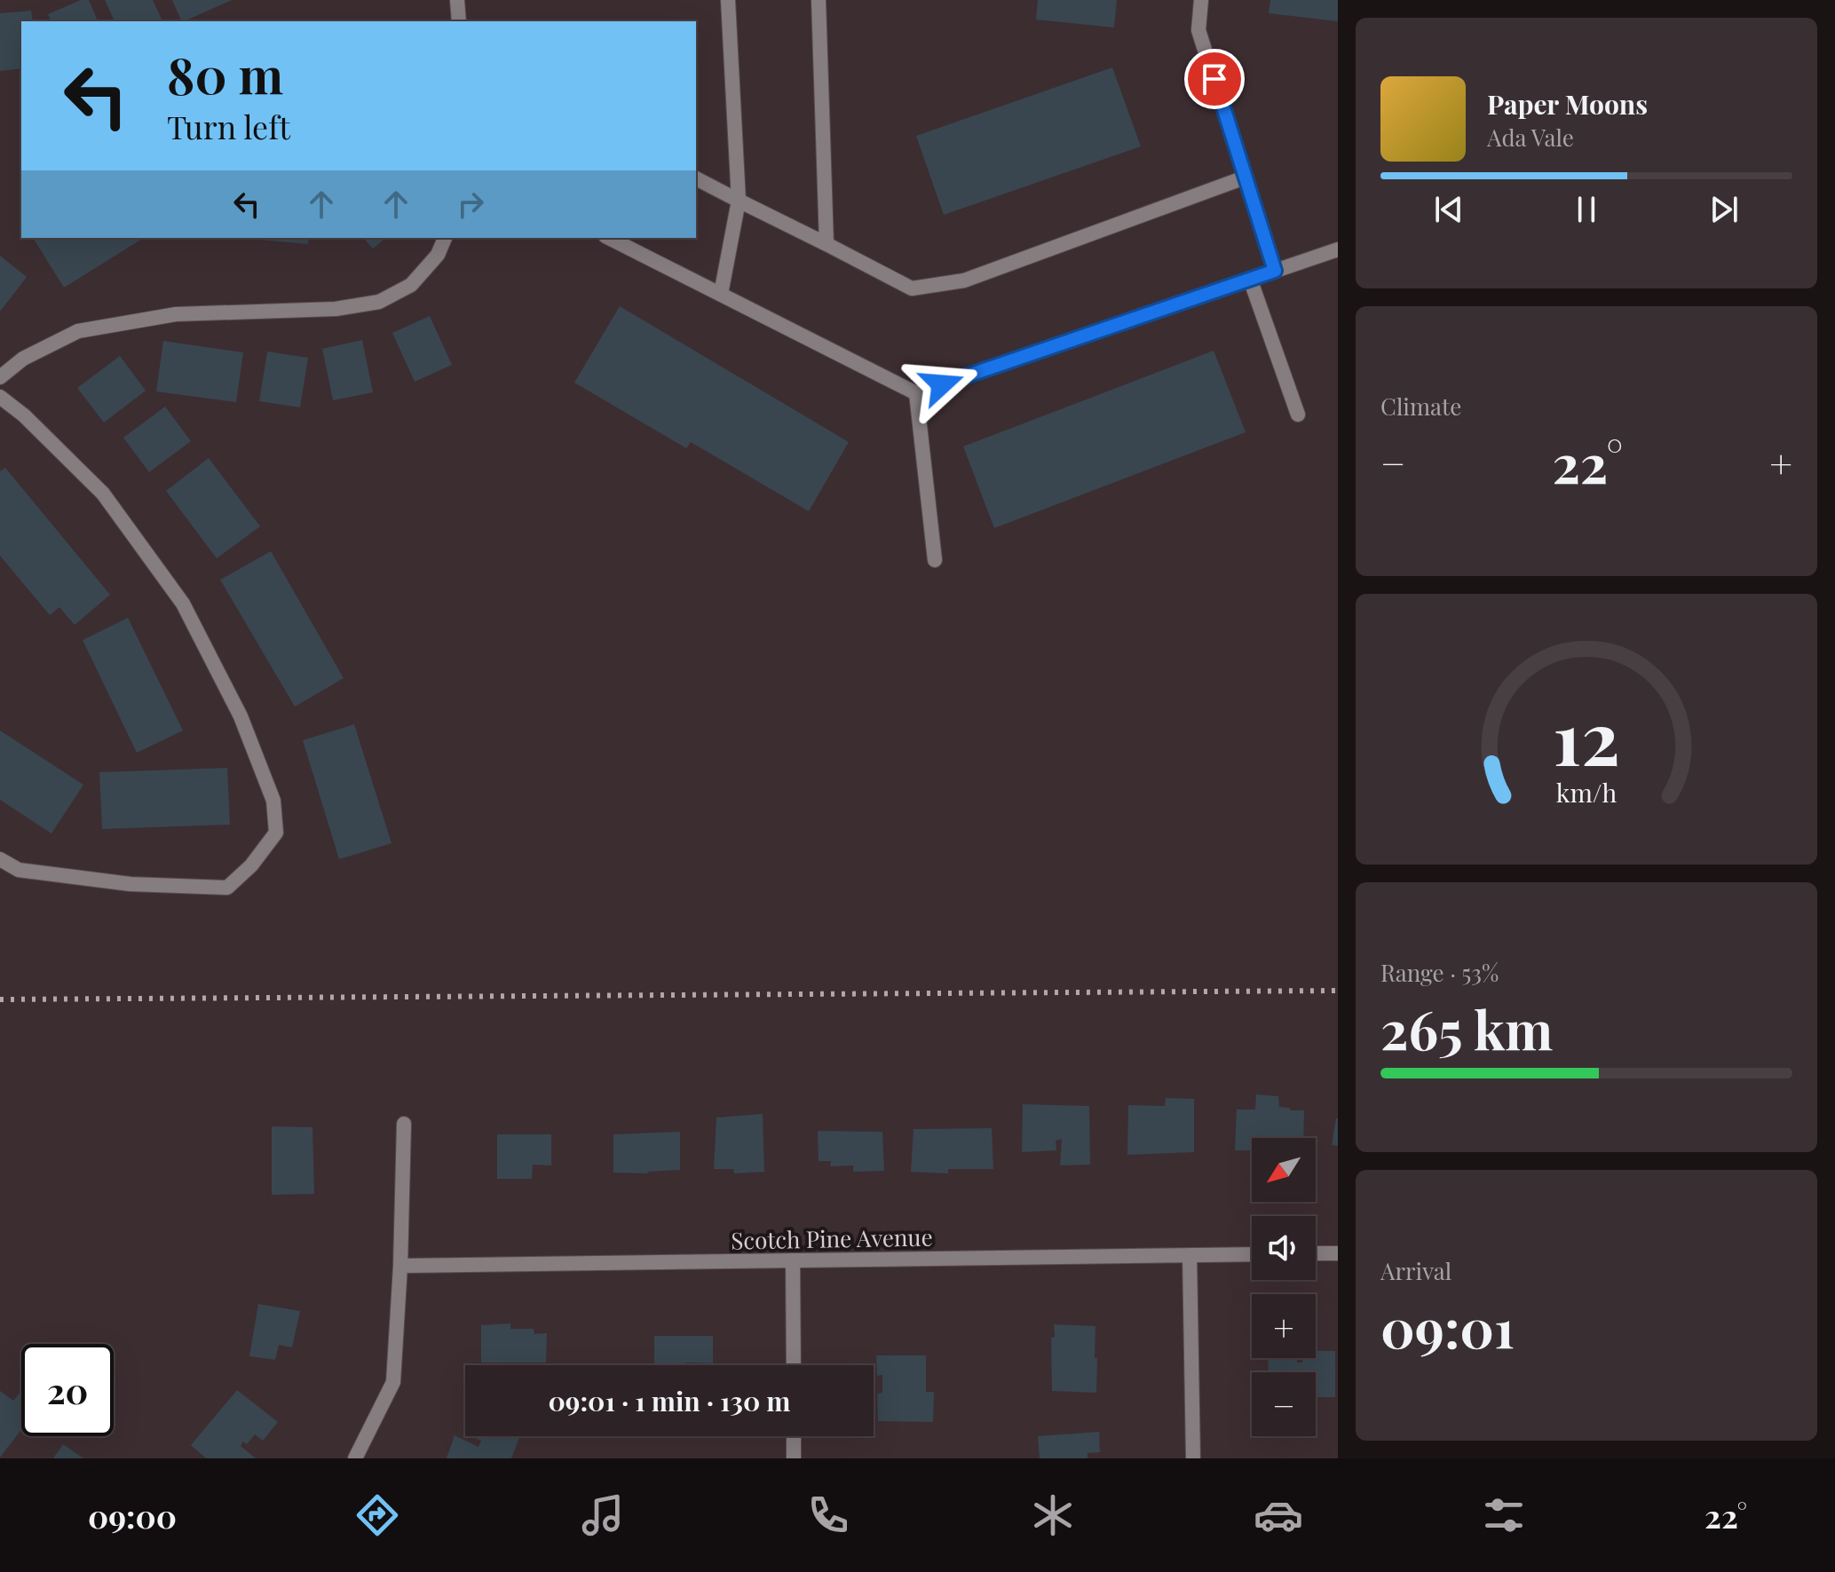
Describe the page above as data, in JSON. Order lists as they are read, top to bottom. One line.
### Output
{"streets":{"street":["Scotch Pine Avenue"]},"north":"bottom left","page":{"turn":["80 m","Turn left"],"song":["Paper Moons","Ada Vale"],"tile":["Climate",["Range · 53%","265 km"],["Arrival","09:01"]],"heat":["−","22°","+"],"map_buttons":["+","−"],"limit":"20","trip":"09:01 · 1 min · 130 m","tabs":["09:00","22°"],"gauge":["12","km/h"]}}
